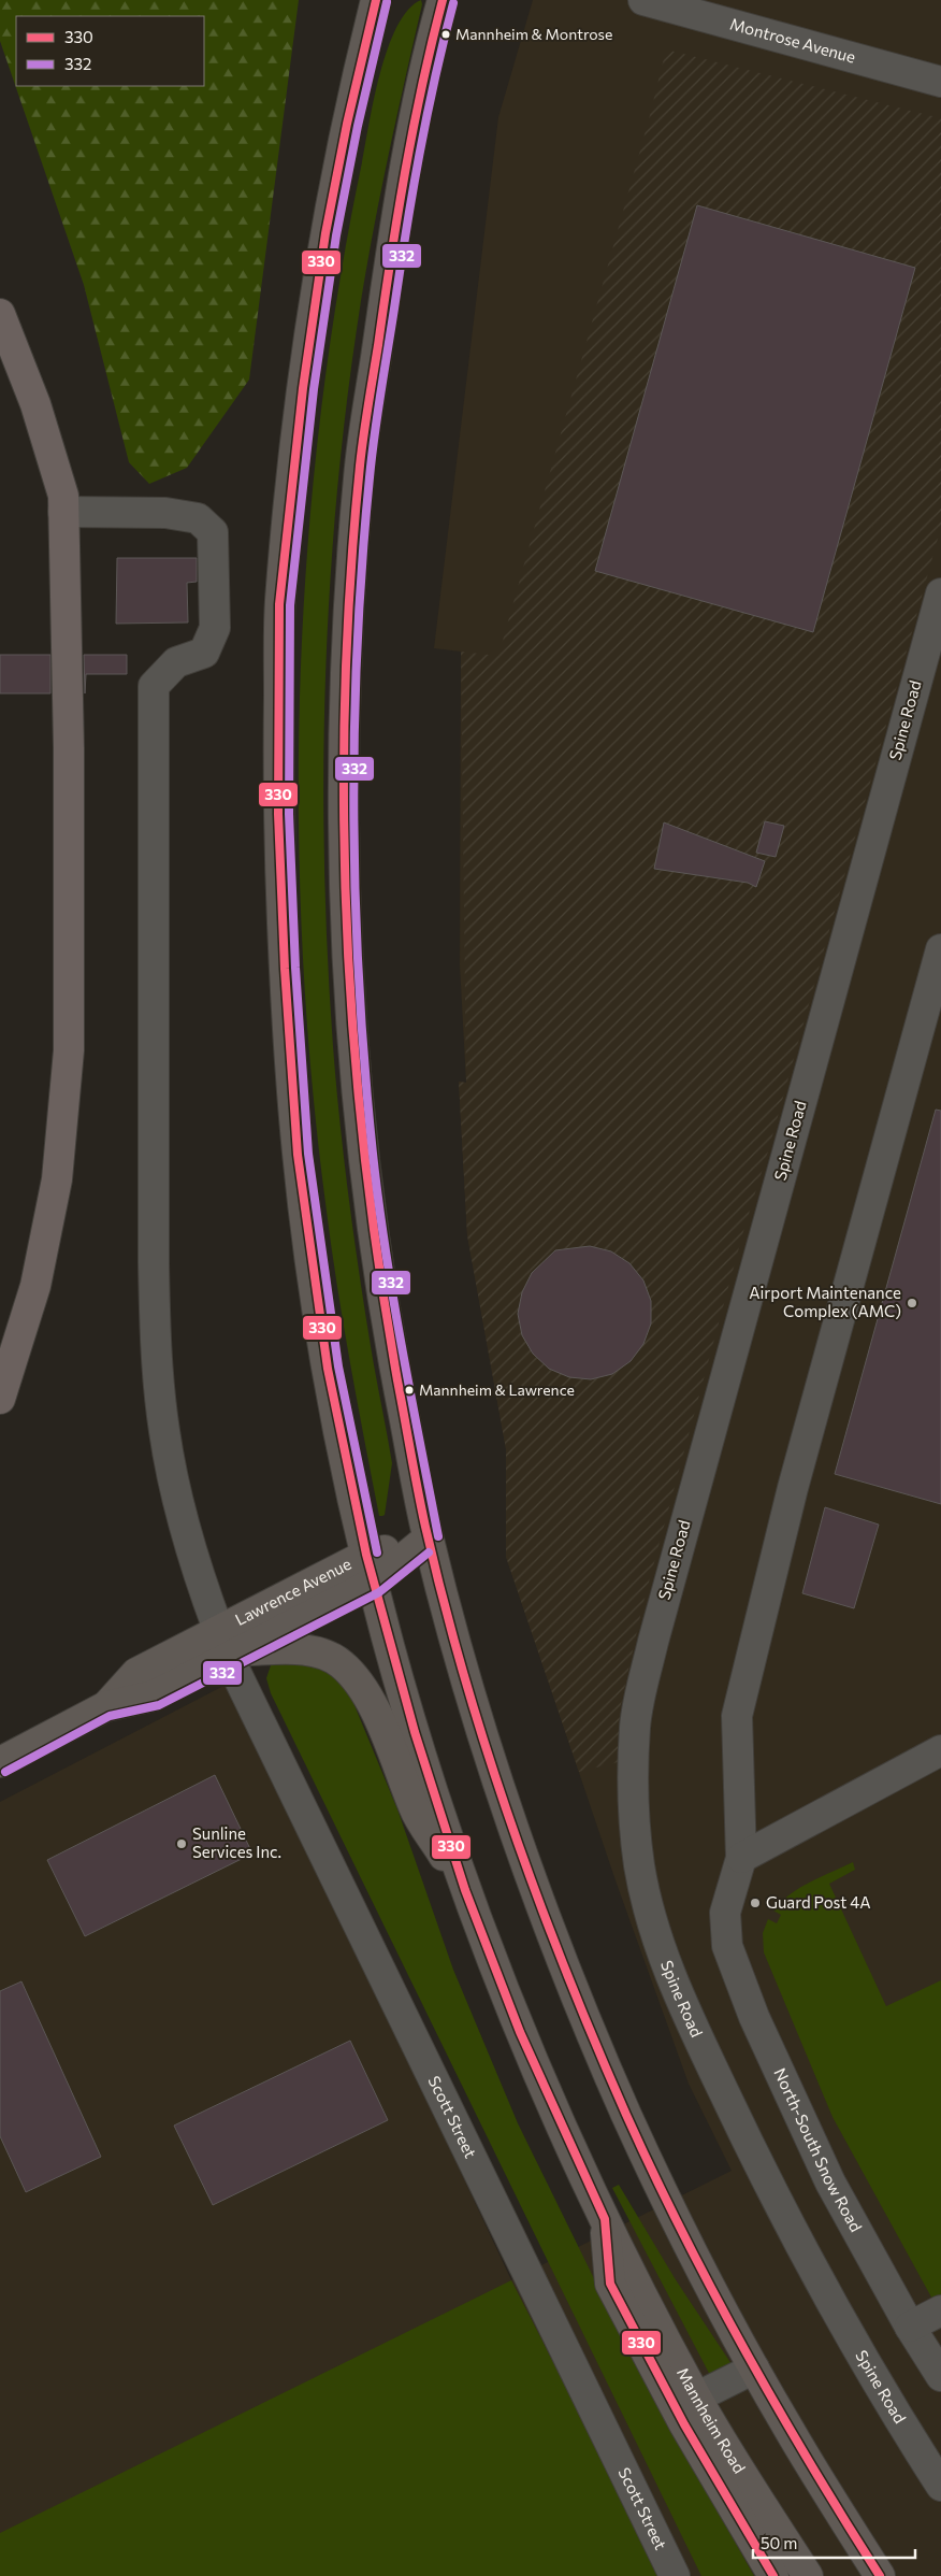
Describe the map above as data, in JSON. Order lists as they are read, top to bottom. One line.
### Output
{"streets":{"main road":["Lawrence Avenue","Mannheim Road"],"street":["Montrose Avenue","Spine Road","Scott Street","North-South Snow Road"]},"crossings":[["Lawrence Avenue","Scott Street"],["Lawrence Avenue","Mannheim Road"]],"places":["Mannheim & Montrose","Airport Maintenance Complex (AMC)","Mannheim & Lawrence","Sunline Services Inc.","Guard Post 4A"],"lines":["transit line 330","transit line 332"],"legend":["330","332"],"scale_bar":"50 m"}
